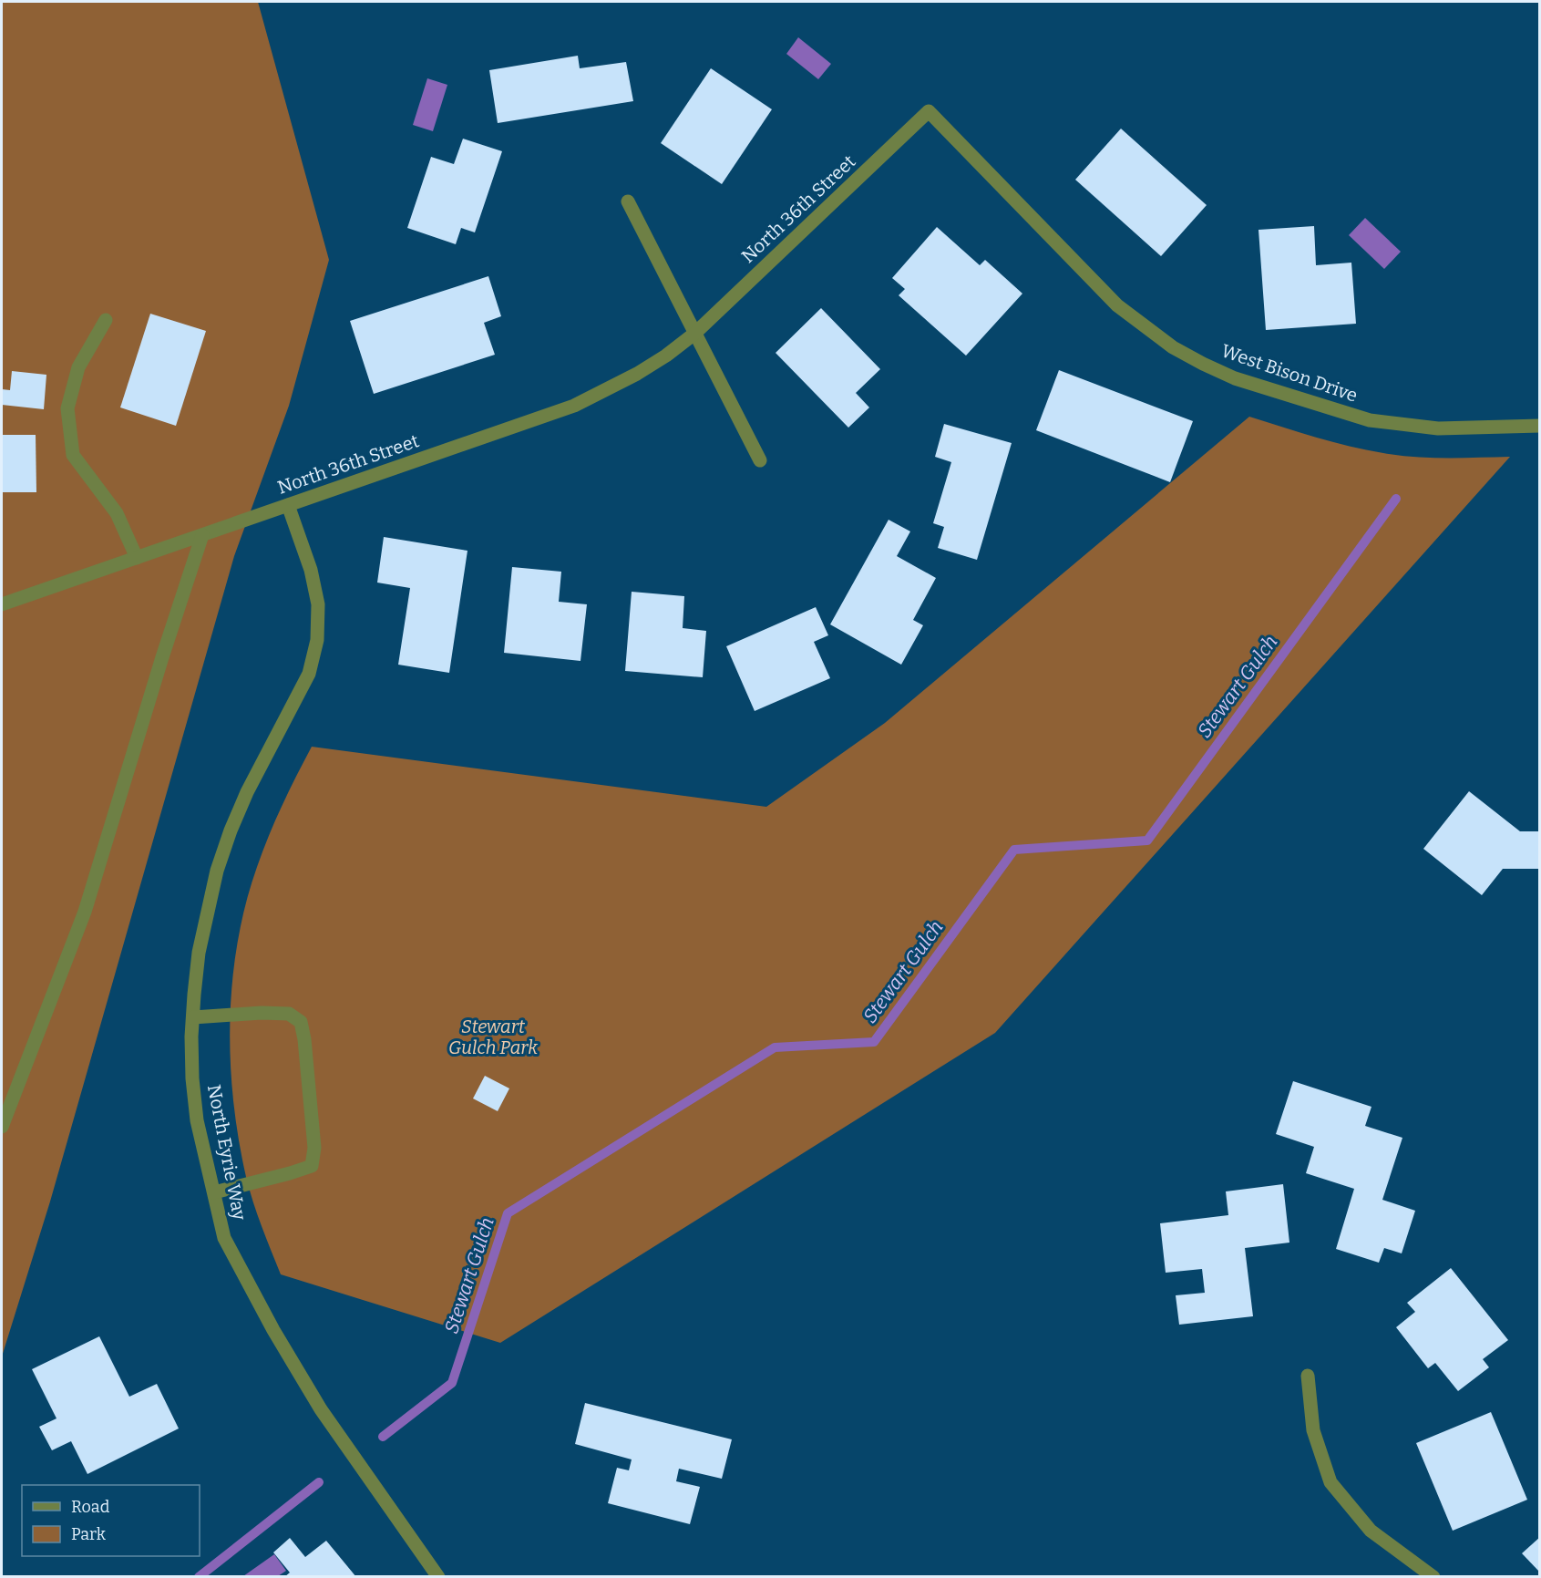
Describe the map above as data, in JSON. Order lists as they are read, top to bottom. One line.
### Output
{"streets":{"street":["North 36th Street","West Bison Drive","North Eyrie Way"]},"crossings":[["North 36th Street","West Bison Drive"],["North 36th Street","North Eyrie Way"]],"water":["Stewart Gulch"],"parks":["Stewart Gulch Park"],"legend":["Road","Park"]}
